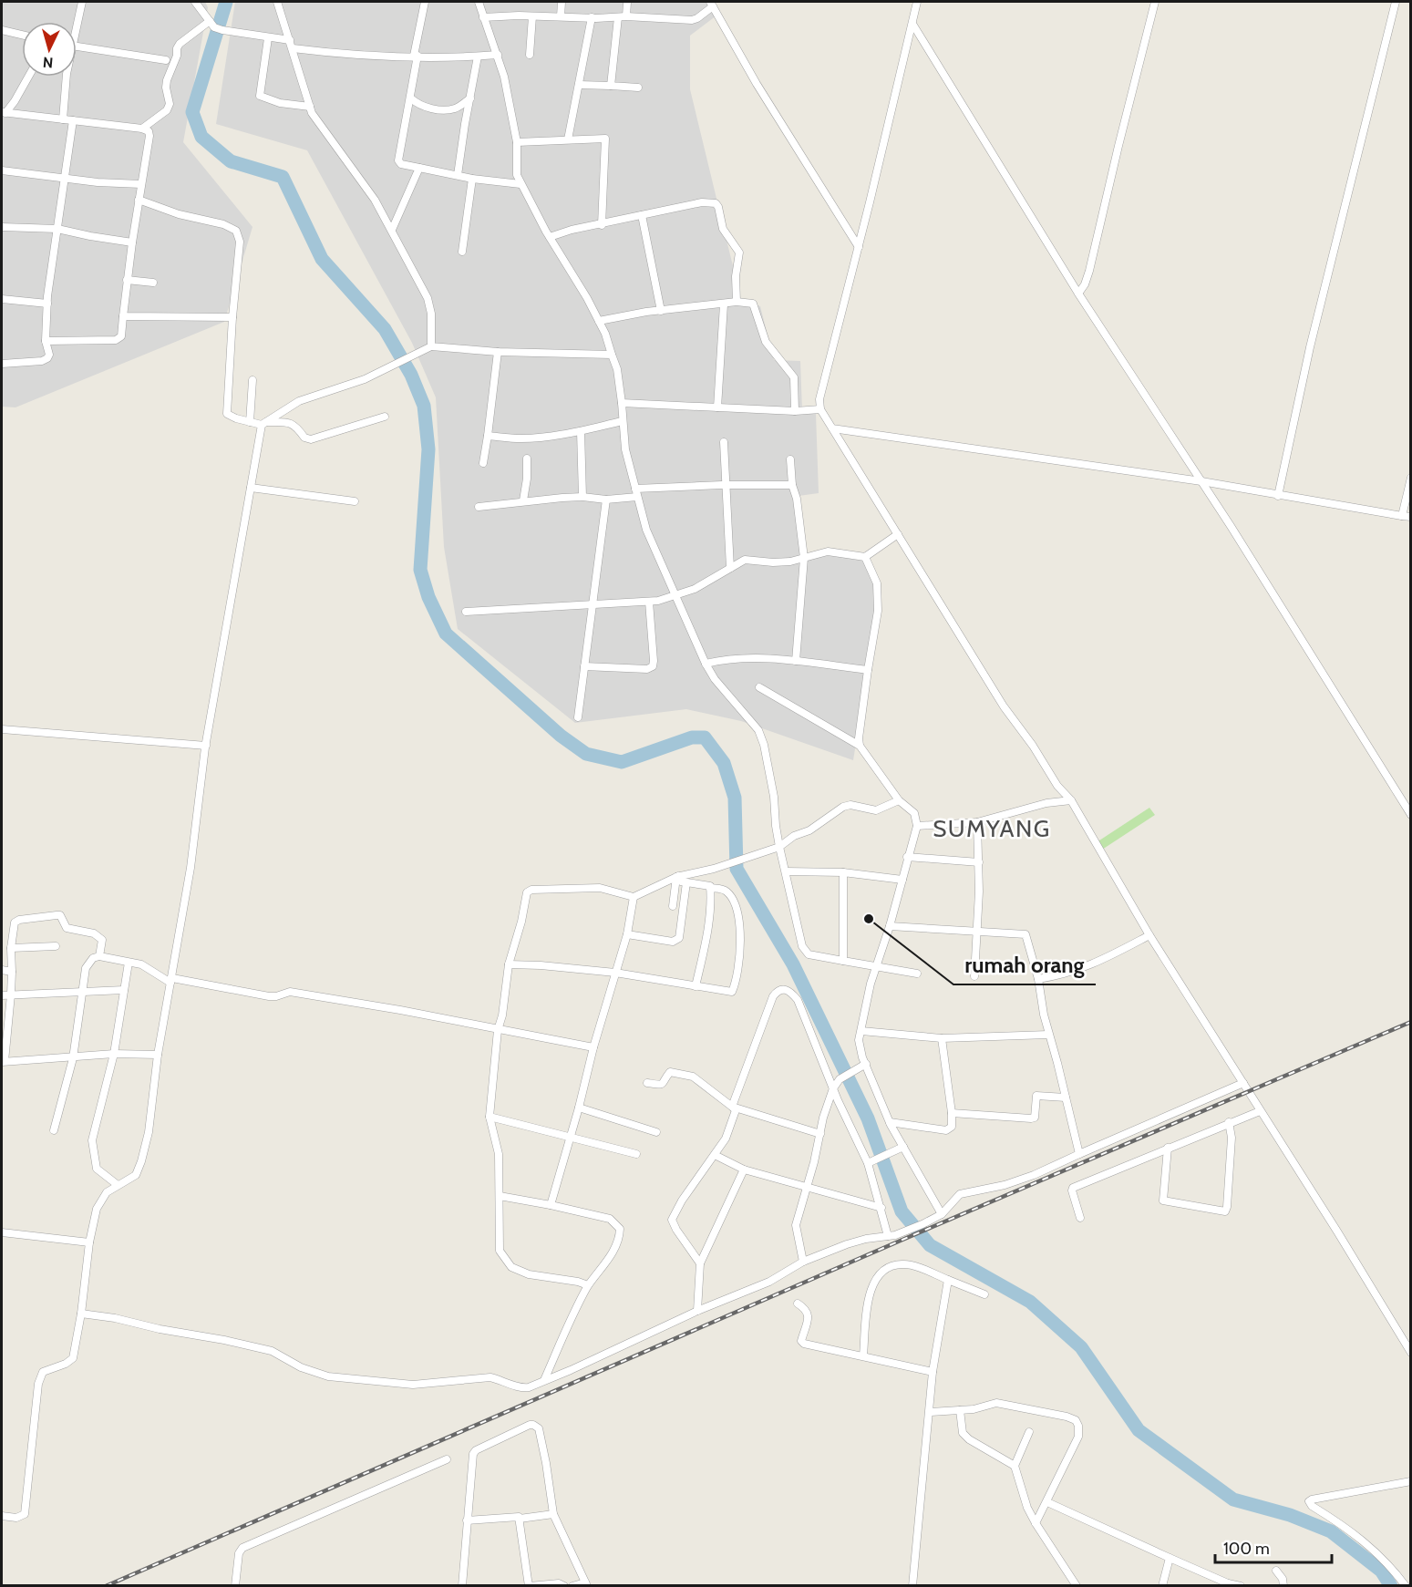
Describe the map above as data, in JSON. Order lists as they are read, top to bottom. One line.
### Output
{"districts":["SUMYANG"],"places":["rumah orang"],"scale_bar":"100 m","north":"bottom"}
